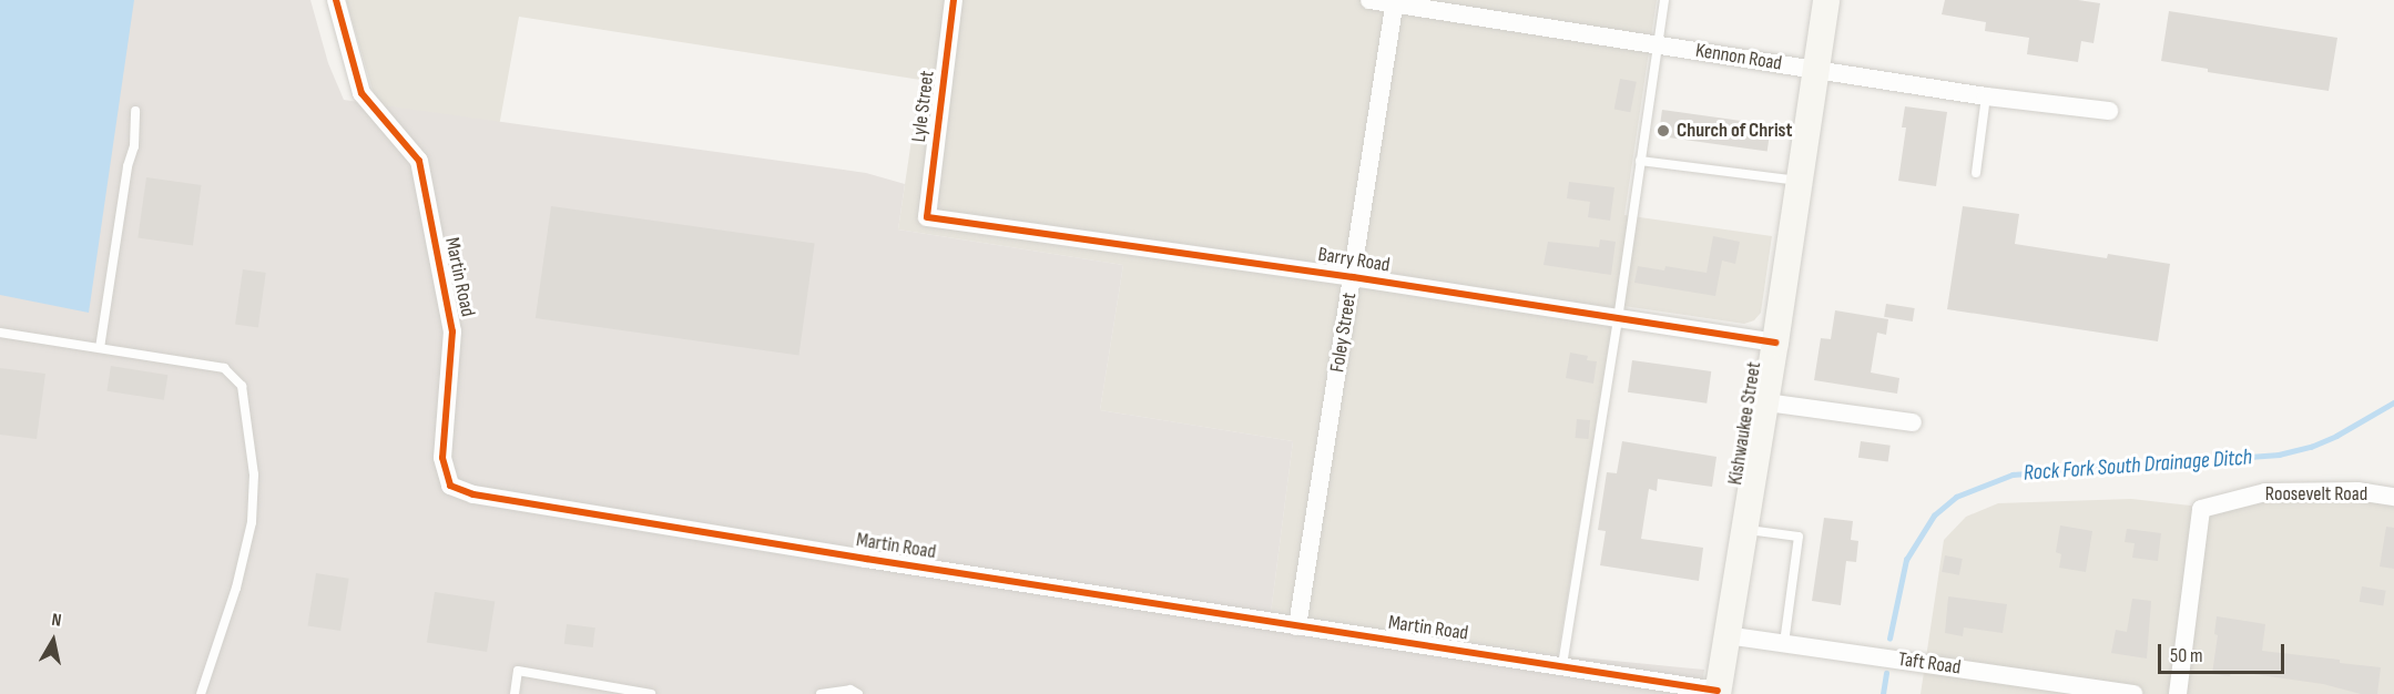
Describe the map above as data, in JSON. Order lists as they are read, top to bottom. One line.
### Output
{"streets":{"street":["Kennon Road","Lyle Street","Barry Road","Martin Road","Foley Street","Kishwaukee Street","Roosevelt Road","Taft Road"]},"crossings":[["Kennon Road","Foley Street"],["Kennon Road","Kishwaukee Street"],["Lyle Street","Barry Road"],["Barry Road","Foley Street"],["Barry Road","Kishwaukee Street"],["Martin Road","Foley Street"],["Martin Road","Kishwaukee Street"],["Kishwaukee Street","Taft Road"]],"water":["Rock Fork South Drainage Ditch"],"places":["Church of Christ"],"scale_bar":"50 m","north":"top"}
